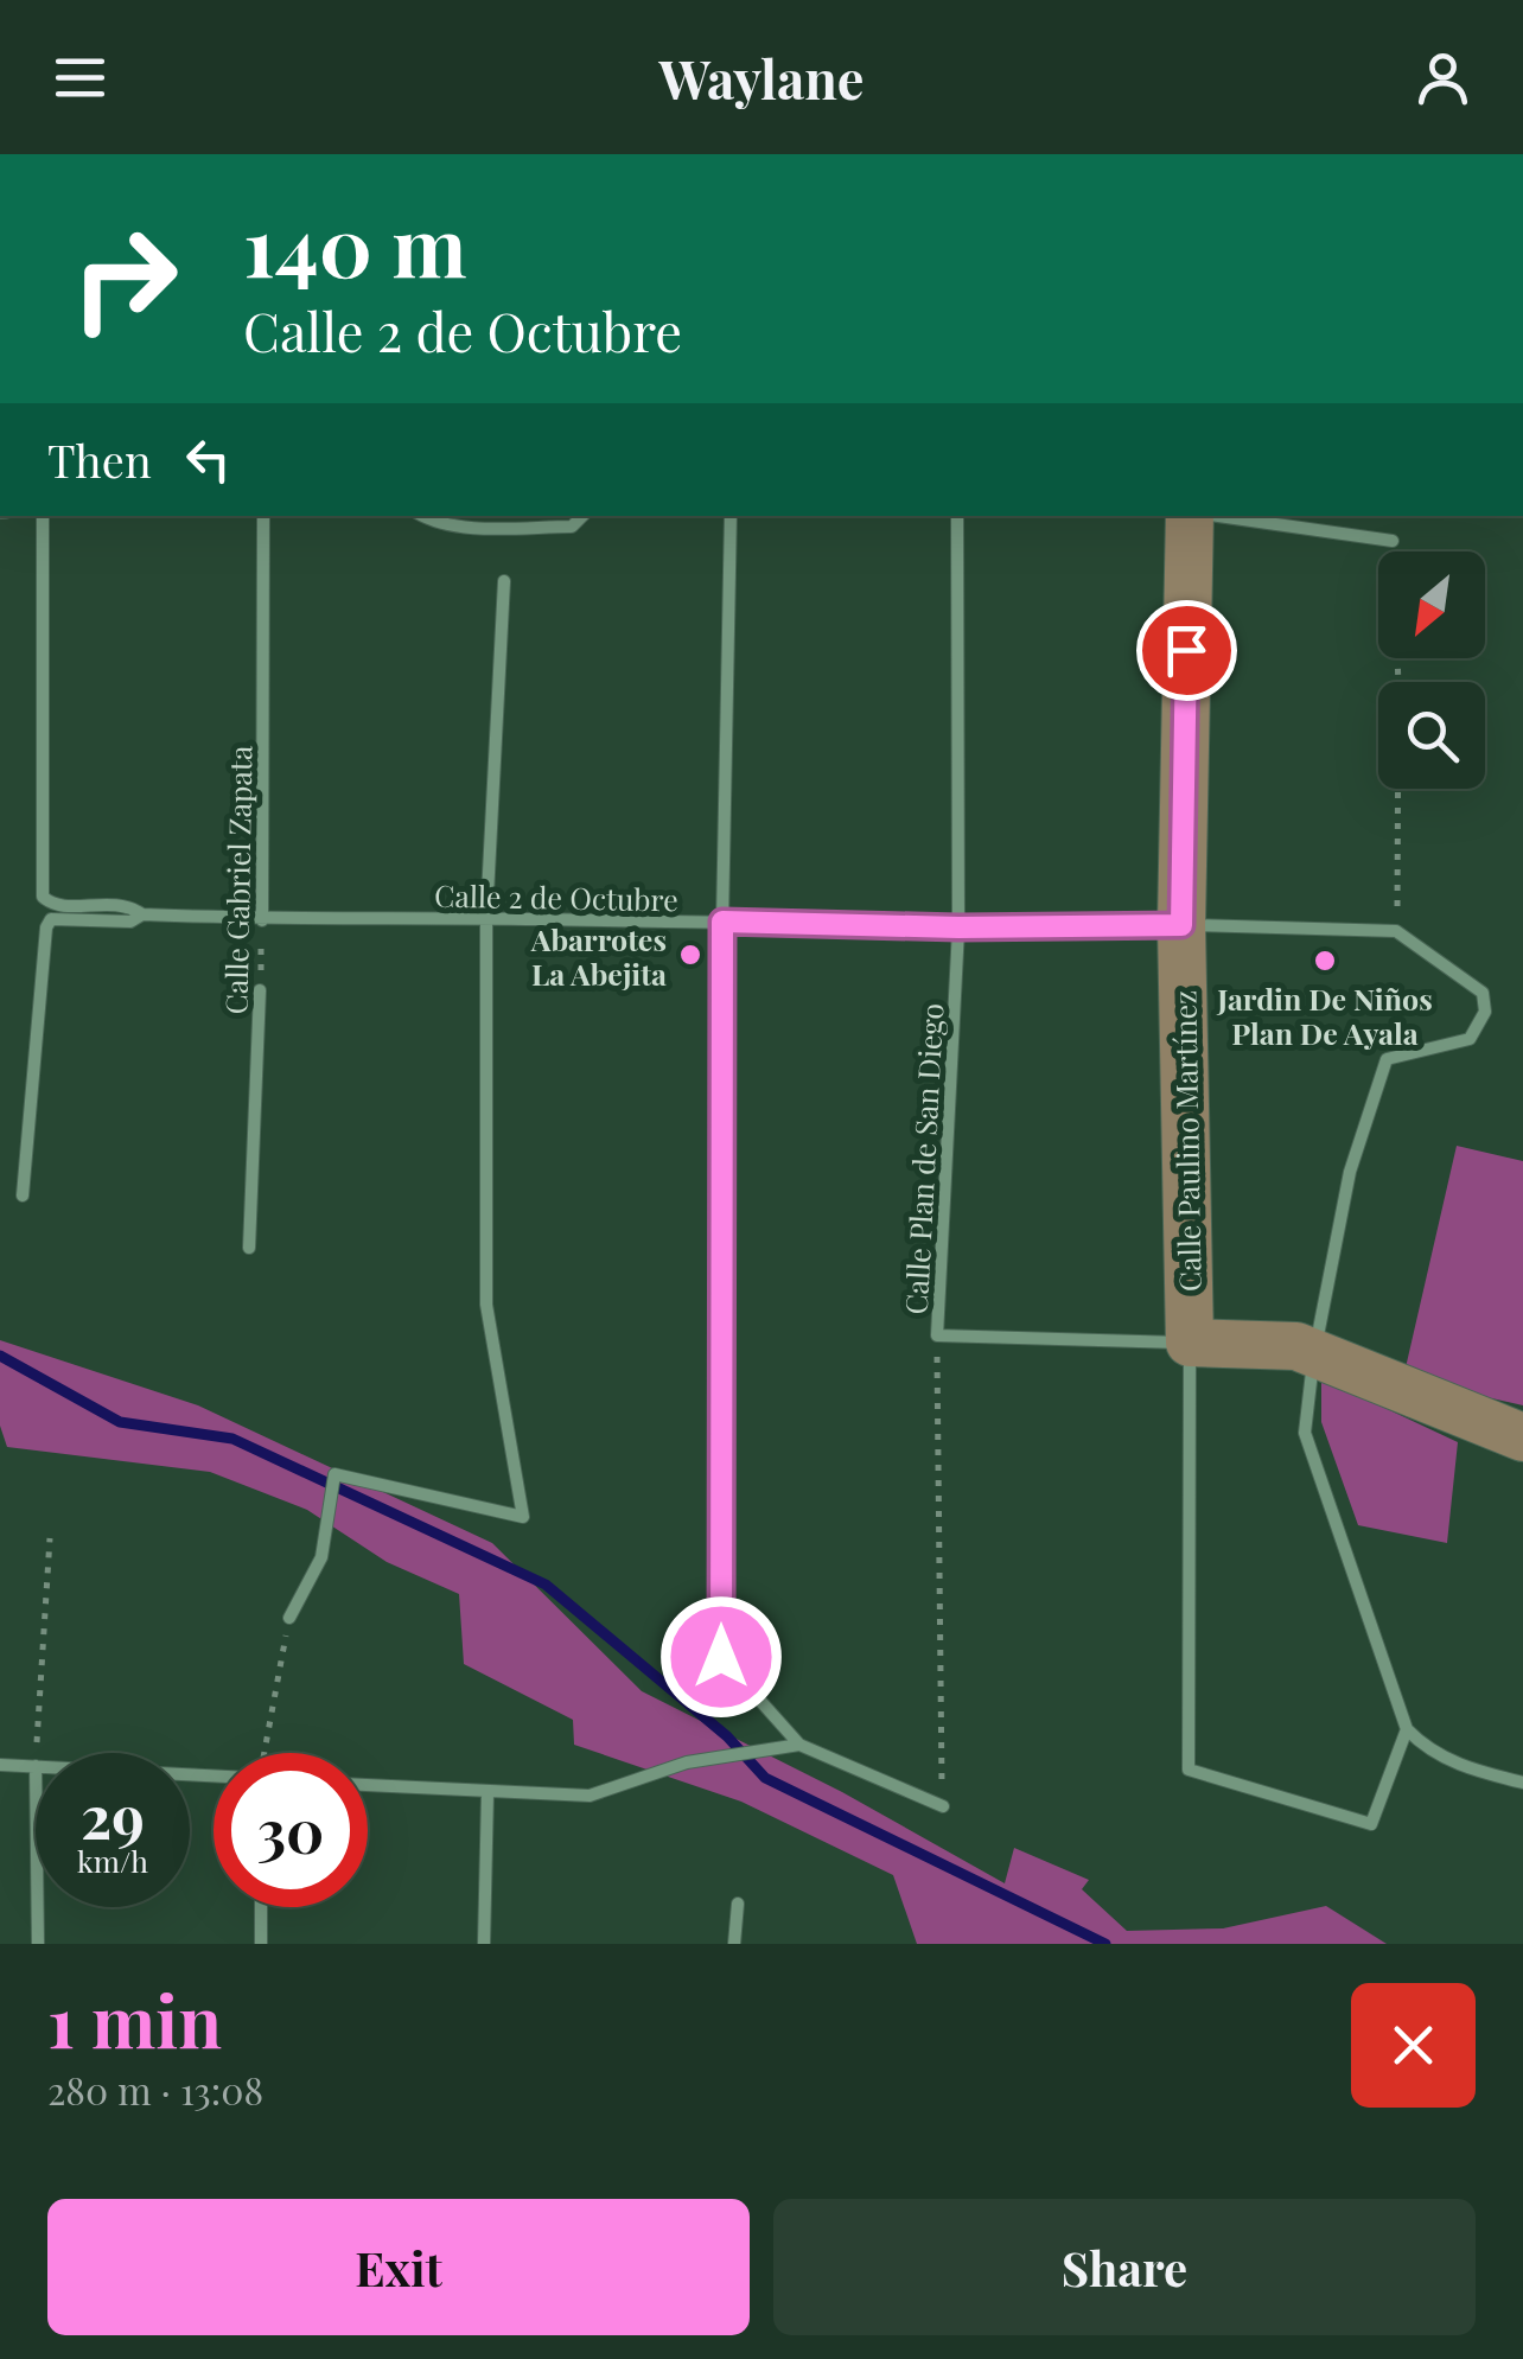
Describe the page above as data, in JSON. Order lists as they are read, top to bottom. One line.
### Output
{"streets":{"street":["Calle Gabriel Zapata","Calle 2 de Octubre","Calle Paulino Martínez","Calle Plan de San Diego"]},"crossings":[["Calle Gabriel Zapata","Calle 2 de Octubre"],["Calle 2 de Octubre","Calle Paulino Martínez"],["Calle 2 de Octubre","Calle Plan de San Diego"]],"places":["Abarrotes La Abejita","Jardin De Niños Plan De Ayala"],"north":"bottom left","page":{"header":"Waylane","turn":["140 m","Calle 2 de Octubre"],"then":"Then","speed":"29 km/h","limit":"30","heading":["1 min","280 m · 13:08"],"buttons":["Exit","Share"]}}
